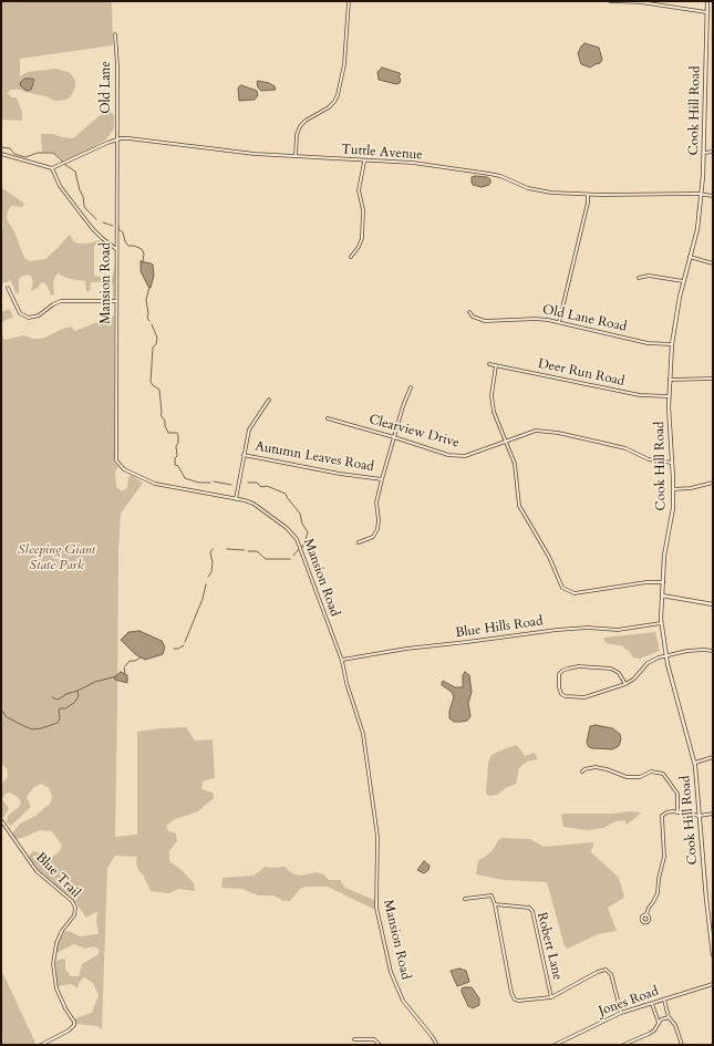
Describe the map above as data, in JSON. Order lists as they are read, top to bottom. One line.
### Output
{"streets":{"street":["Old Lane","Cook Hill Road","Tuttle Avenue","Mansion Road","Old Lane Road","Deer Run Road","Clearview Drive","Autumn Leaves Road","Blue Hills Road","Blue Trail","Robert Lane","Jones Road"]},"crossings":[["Old Lane","Tuttle Avenue"],["Old Lane","Mansion Road"],["Cook Hill Road","Tuttle Avenue"],["Cook Hill Road","Old Lane Road"],["Cook Hill Road","Deer Run Road"],["Cook Hill Road","Clearview Drive"],["Cook Hill Road","Blue Hills Road"],["Tuttle Avenue","Mansion Road"],["Mansion Road","Blue Hills Road"]],"parks":["Sleeping Giant State Park"]}
